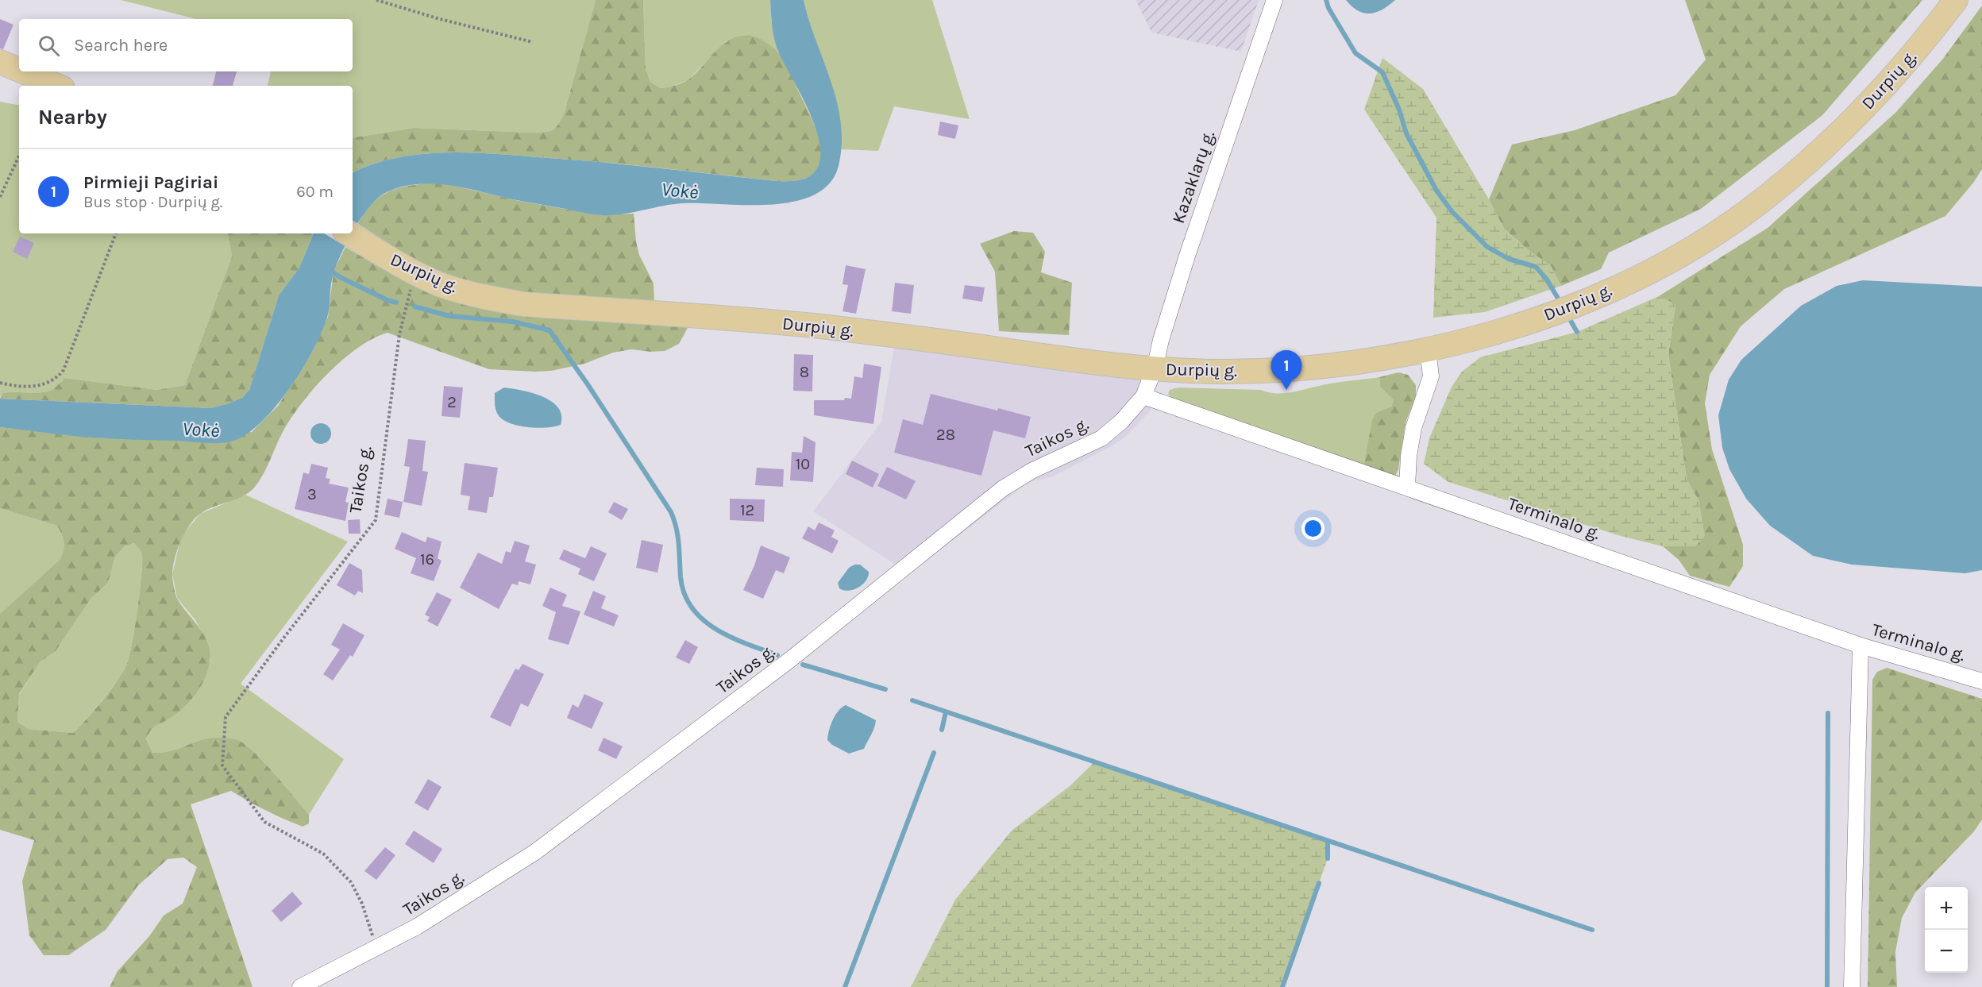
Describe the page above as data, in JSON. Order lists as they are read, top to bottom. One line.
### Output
{"streets":{"main road":["Durpių g."],"street":["Kazaklarų g.","Taikos g.","Terminalo g."]},"crossings":[["Durpių g.","Kazaklarų g."],["Durpių g.","Taikos g."],["Taikos g.","Terminalo g."]],"water":["Vokė"],"house_numbers":["8","2","28","10","3","12","16"],"page":{"search":"Search here","heading":"Nearby","list":[{"mark":"1","name":"Pirmieji Pagiriai","note":"Bus stop · Durpių g.","value":"60 m"}],"pins":"1","map_buttons":["+","−"]}}
